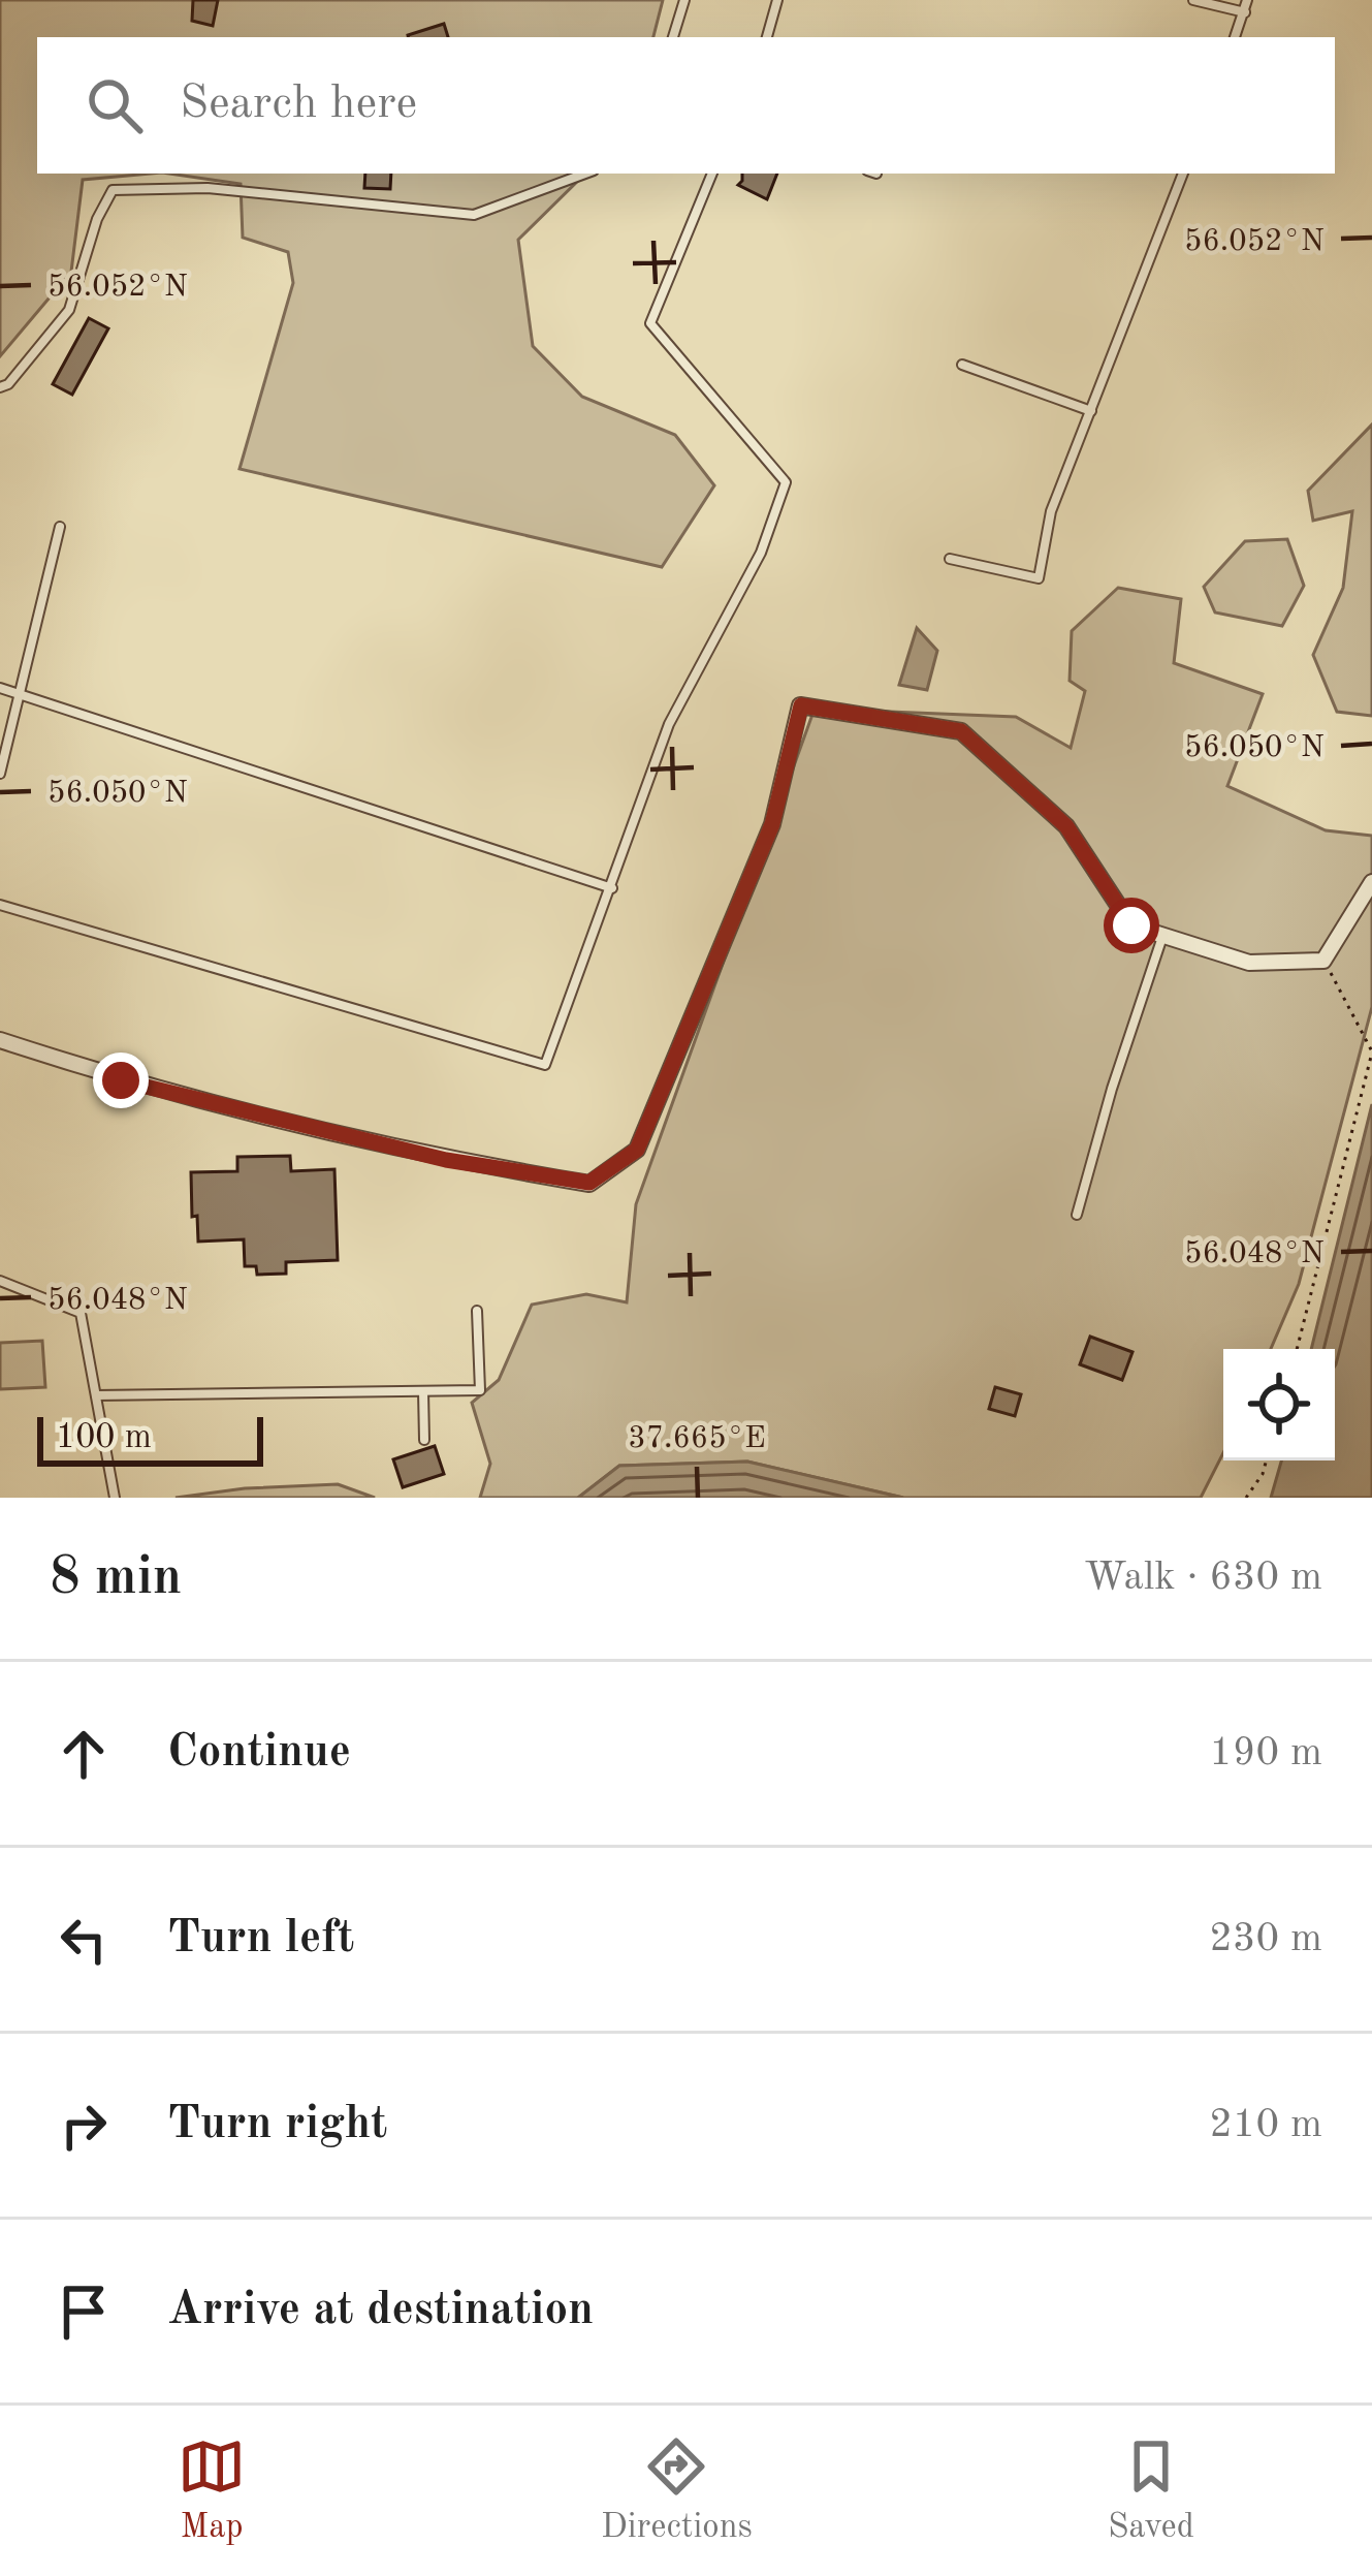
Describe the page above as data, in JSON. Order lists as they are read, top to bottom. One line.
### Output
{"scale_bar":"100 m","page":{"search":"Search here","scale":"100 m","heading":["8 min","Walk · 630 m"],"list":[["Continue","190 m"],["Turn left","230 m"],["Turn right","210 m"],"Arrive at destination"],"nav":["Map","Directions","Saved"]},"coordinates":["56.052°N","56.050°N","56.048°N","37.665°E"]}
